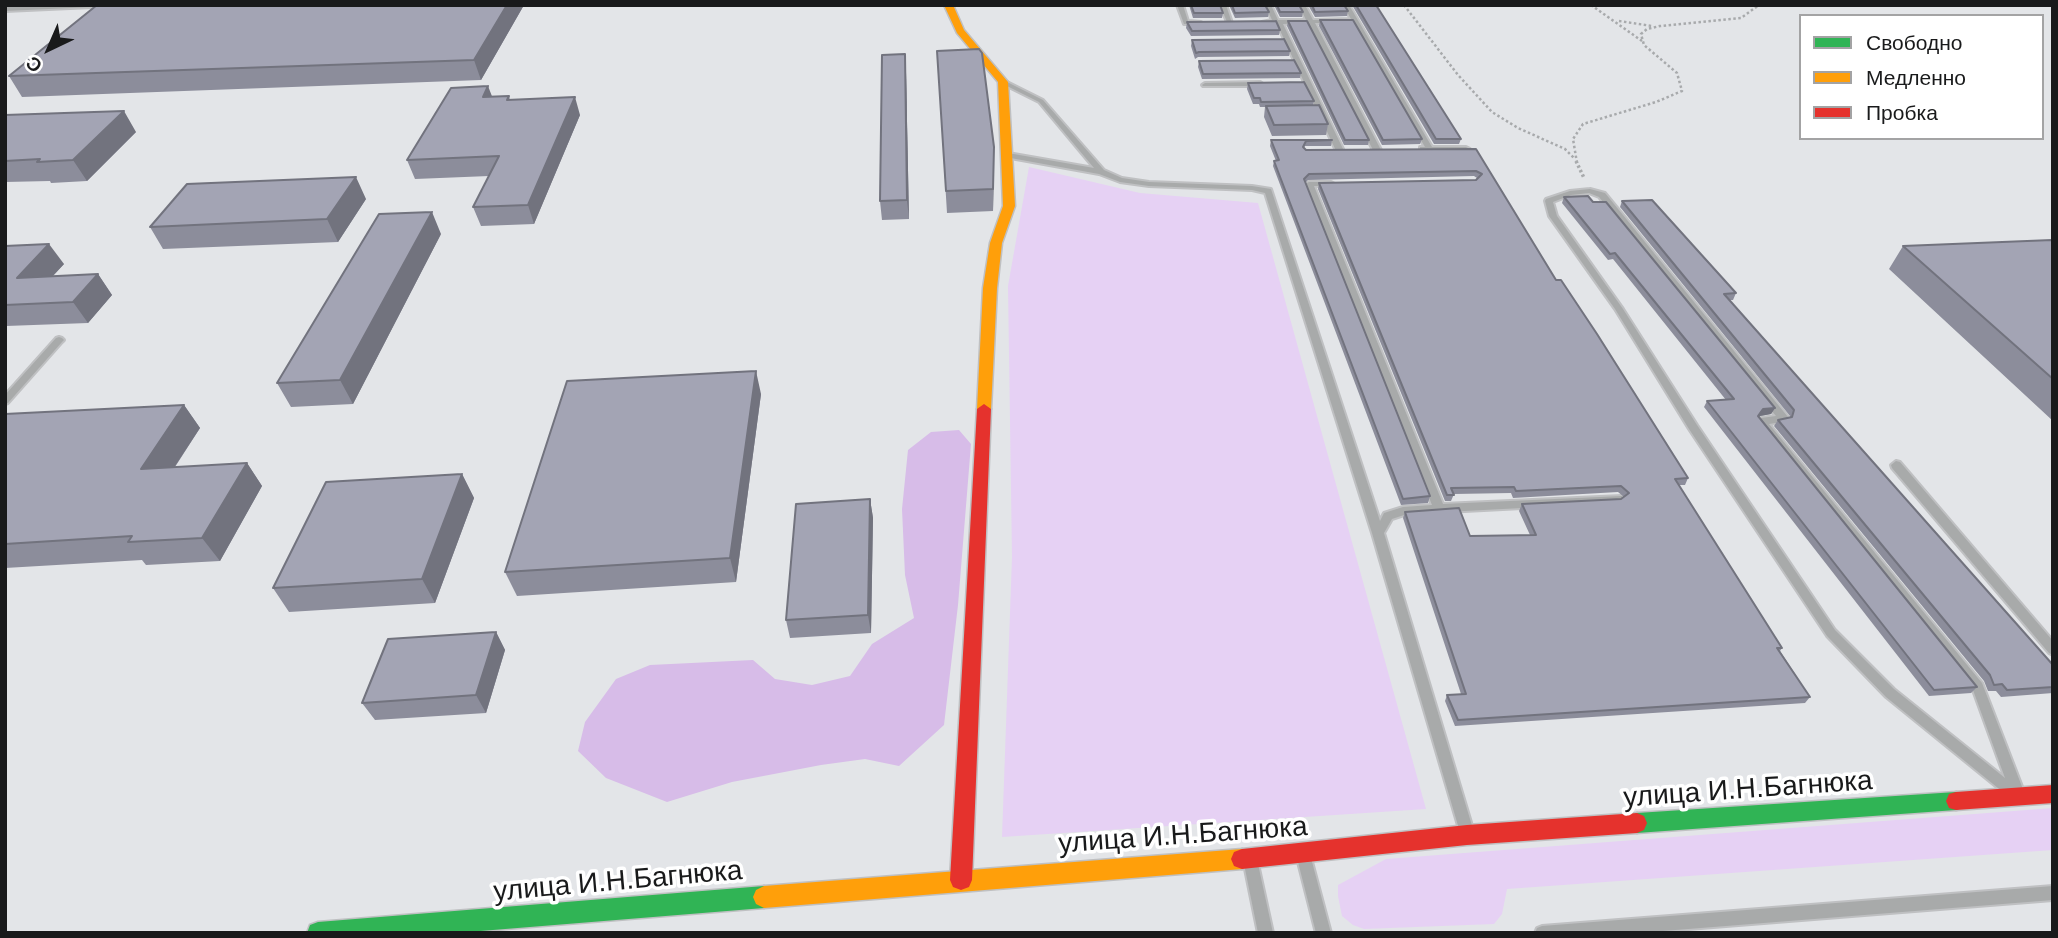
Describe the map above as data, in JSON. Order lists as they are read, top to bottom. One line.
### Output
{"streets":{"street":["улица И.Н.Багнюка"]},"legend":["Свободно","Медленно","Пробка"],"north":"bottom left"}
